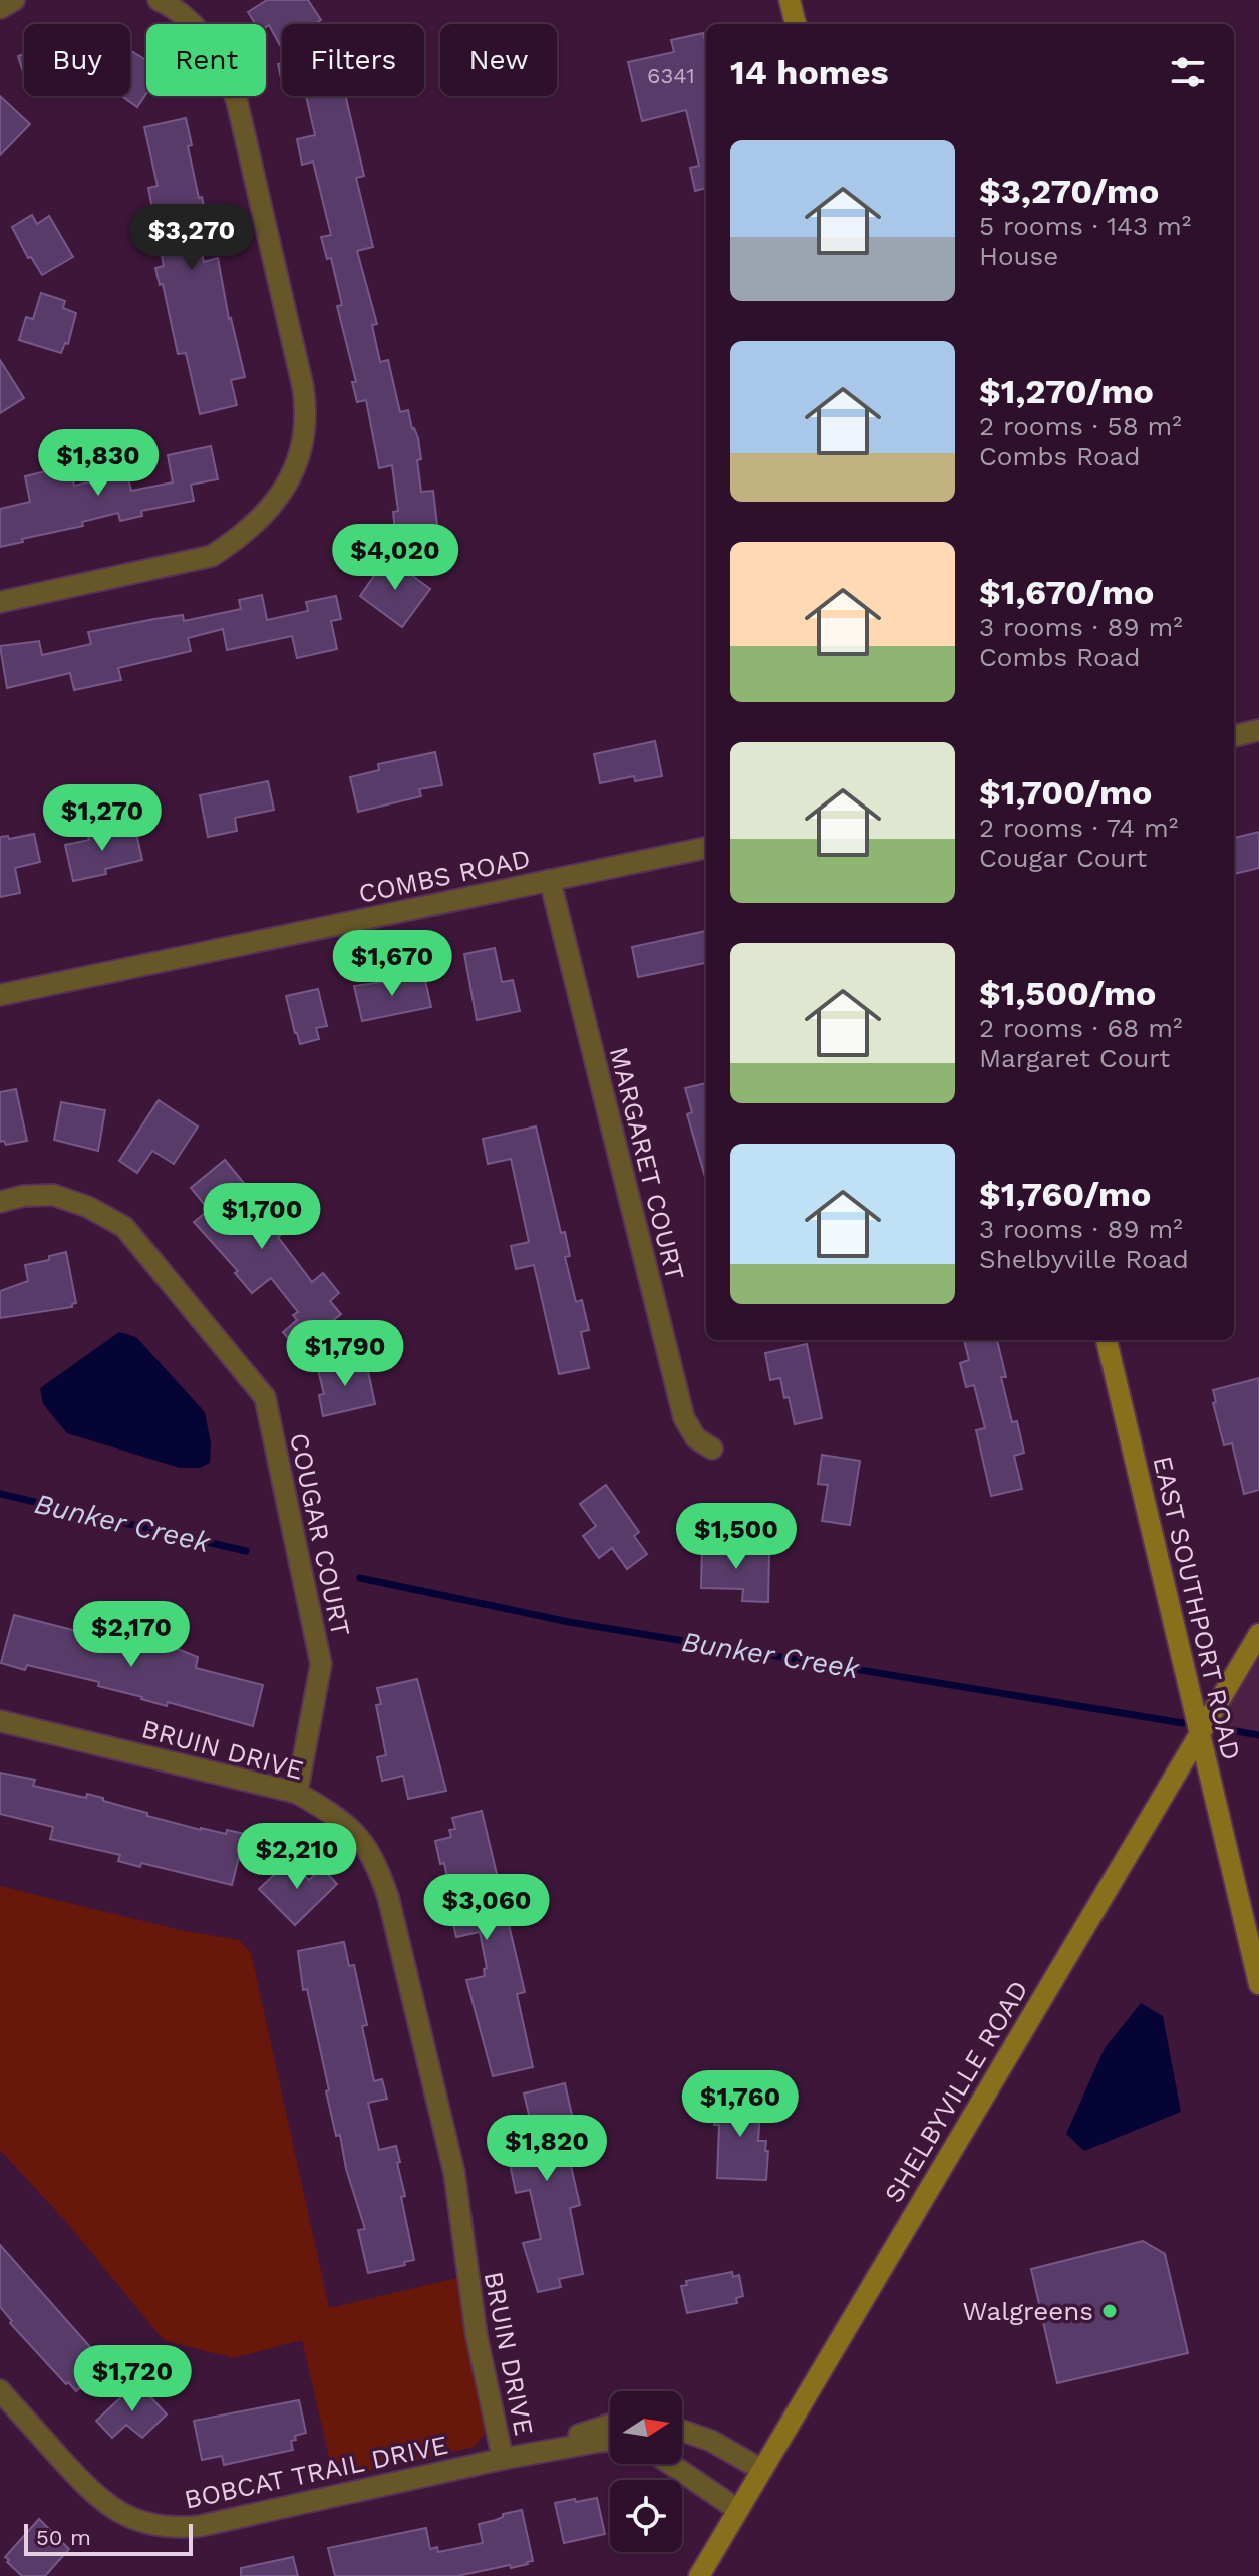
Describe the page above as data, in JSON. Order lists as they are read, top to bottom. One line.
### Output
{"streets":{"main road":["EAST SOUTHPORT ROAD","SHELBYVILLE ROAD"],"street":["COMBS ROAD","MARGARET COURT","COUGAR COURT","BRUIN DRIVE","BOBCAT TRAIL DRIVE"]},"crossings":[["COMBS ROAD","MARGARET COURT"],["COUGAR COURT","BRUIN DRIVE"],["EAST SOUTHPORT ROAD","SHELBYVILLE ROAD"],["BRUIN DRIVE","BOBCAT TRAIL DRIVE"]],"water":["Bunker Creek"],"places":["Walgreens"],"house_numbers":["6341"],"scale_bar":"50 m","north":"right","page":{"chip":["Buy","Rent","Filters","New"],"heading":"14 homes","list":[{"name":"$3,270/mo","note":"5 rooms · 143 m² · House"},{"name":"$1,270/mo","note":"2 rooms · 58 m² · Combs Road"},{"name":"$1,670/mo","note":"3 rooms · 89 m² · Combs Road"},{"name":"$1,700/mo","note":"2 rooms · 74 m² · Cougar Court"},{"name":"$1,500/mo","note":"2 rooms · 68 m² · Margaret Court"},{"name":"$1,760/mo","note":"3 rooms · 89 m² · Shelbyville Road"}],"price":["$3,270","$1,830","$4,020","$1,270","$1,670","$1,700","$1,790","$1,500","$2,170","$2,210","$3,060","$1,760","$1,820","$1,720"],"scale":"50 m"}}
